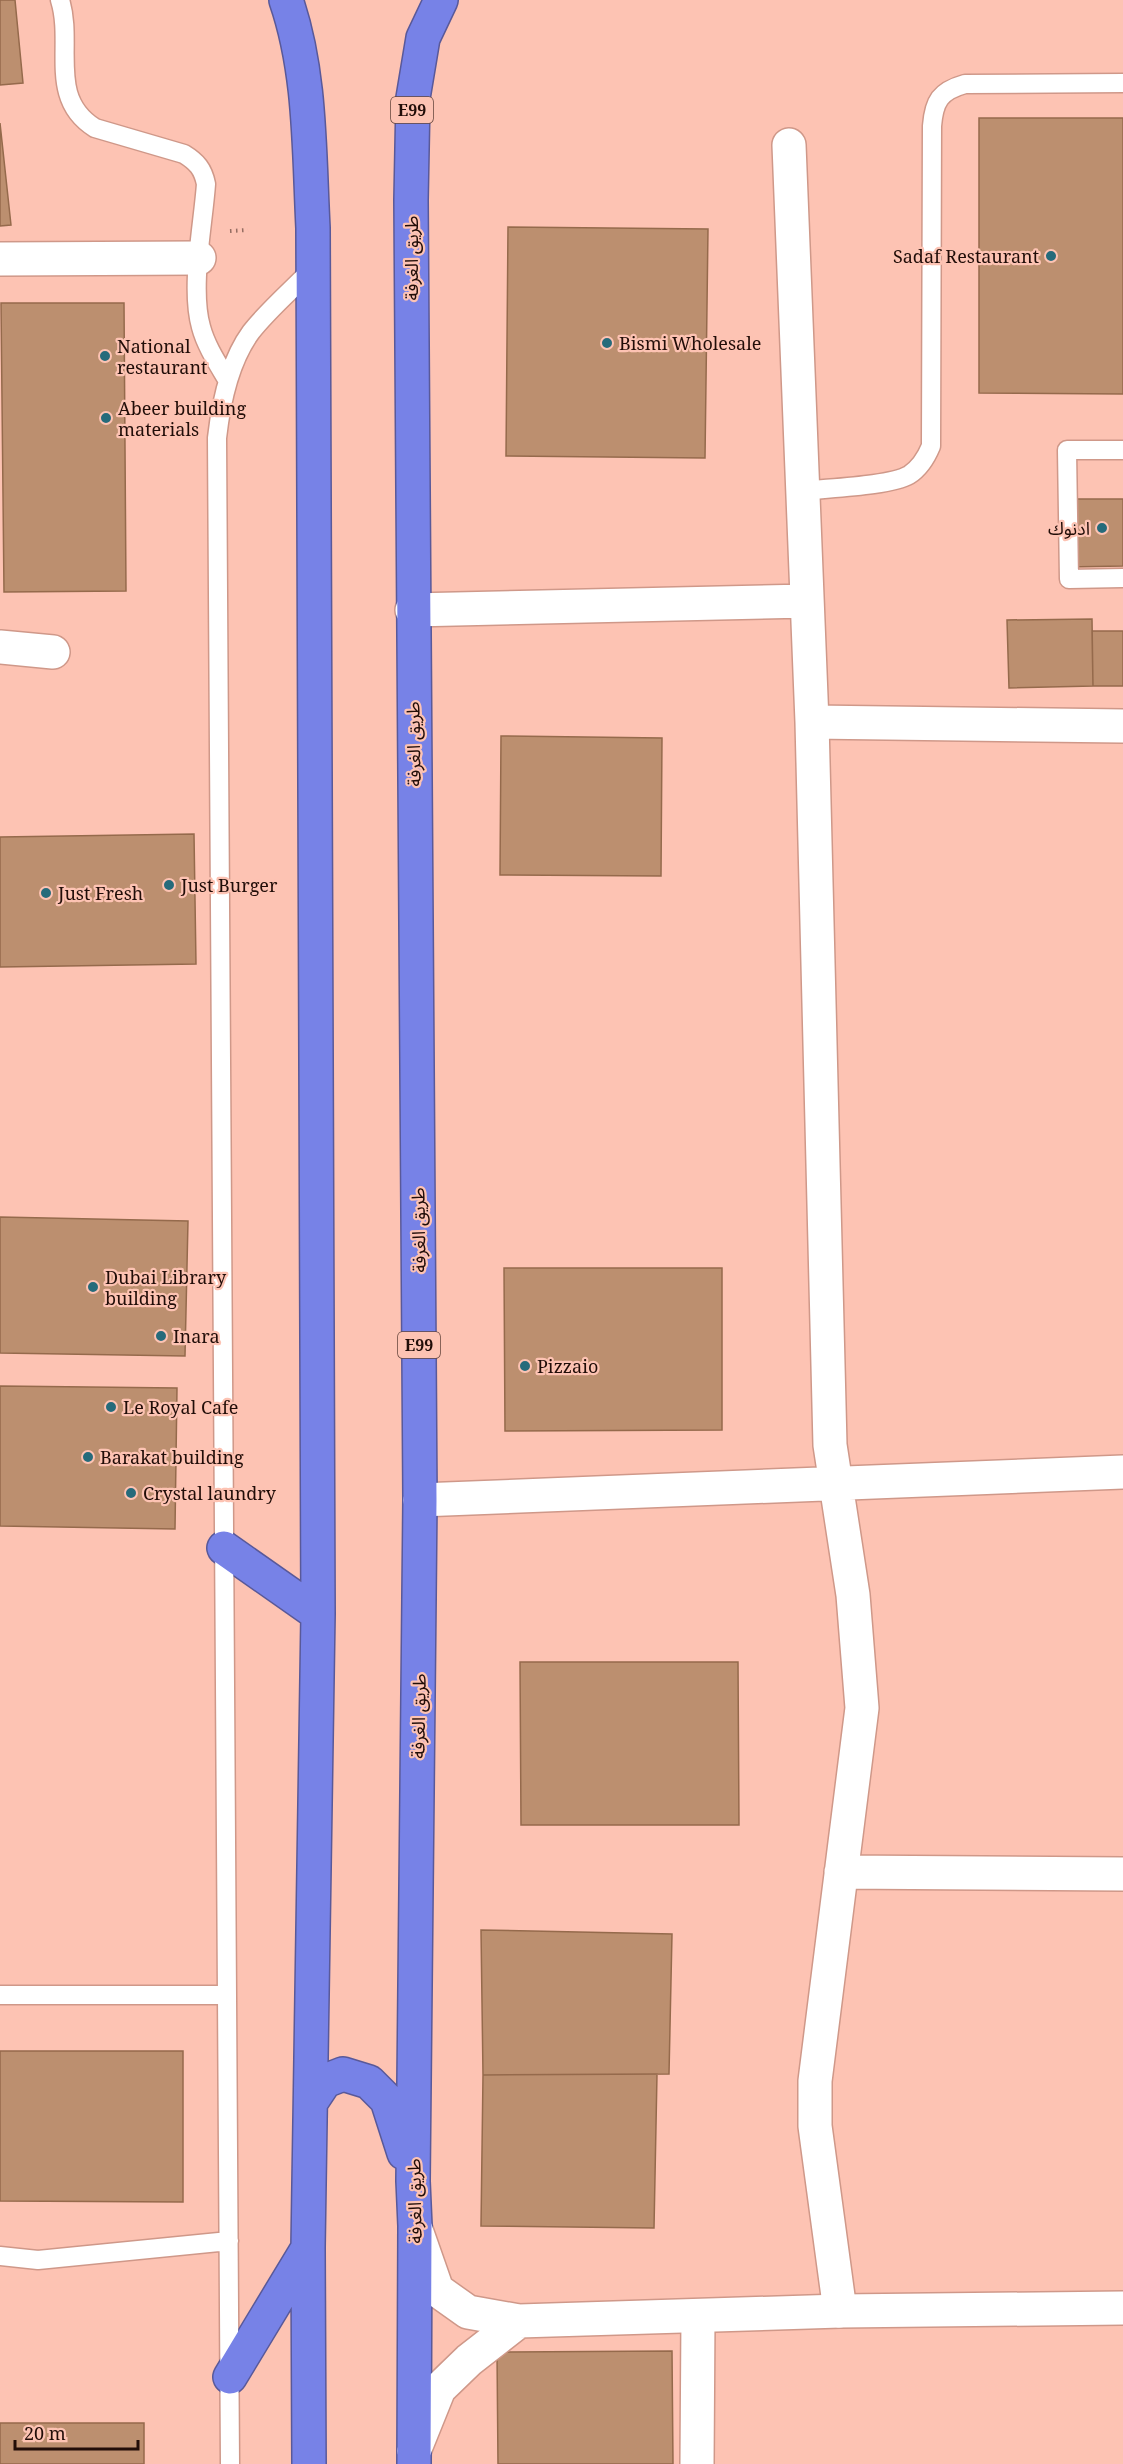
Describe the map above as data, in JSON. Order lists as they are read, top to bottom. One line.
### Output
{"streets":{"highway":["E99","طريق الغرفة"]},"places":["Sadaf Restaurant","Bismi Wholesale","National restaurant","Abeer building materials","ادنوك","Just Burger","Just Fresh","Dubai Library building","Inara","Pizzaio","Le Royal Cafe","Barakat building","Crystal laundry"],"scale_bar":"20 m"}
